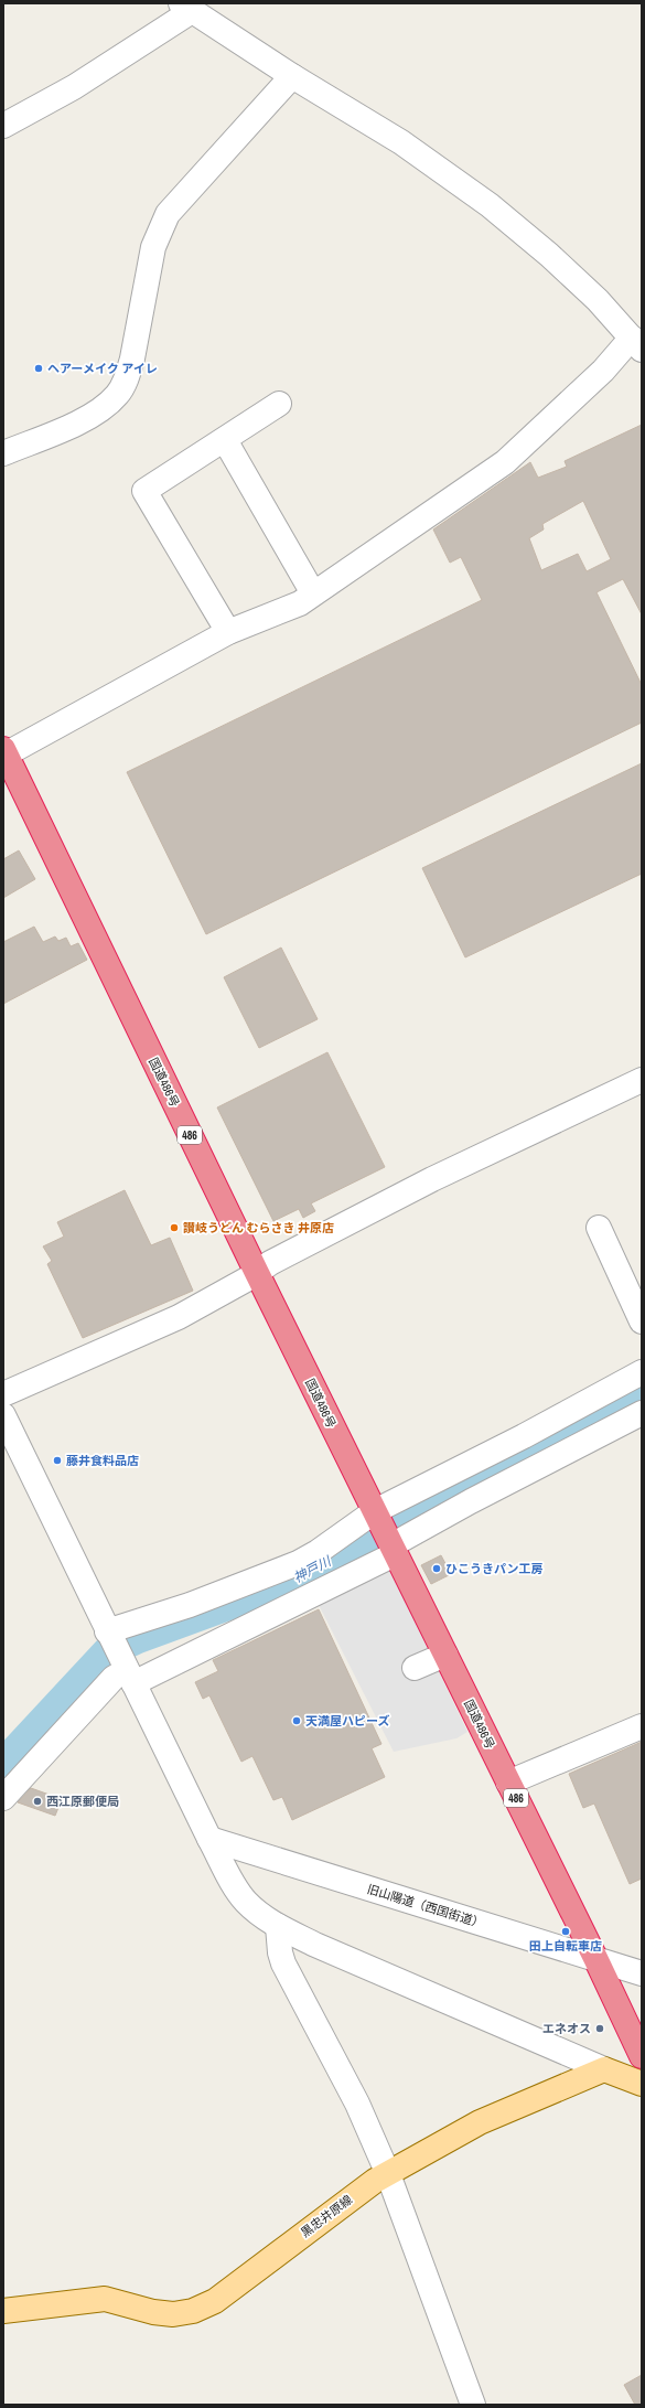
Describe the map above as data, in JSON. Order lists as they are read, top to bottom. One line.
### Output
{"streets":{"highway":["国道486号","486"],"main road":["黒忠井原線"],"street":["旧山陽道（西国街道）"]},"crossings":[["国道486号","旧山陽道（西国街道）"]],"water":["神戸川"],"places":["ヘアーメイク アイレ","讃岐うどん むらさき 井原店","藤井食料品店","ひこうきパン工房","天満屋ハピーズ","西江原郵便局","田上自転車店","エネオス"]}
